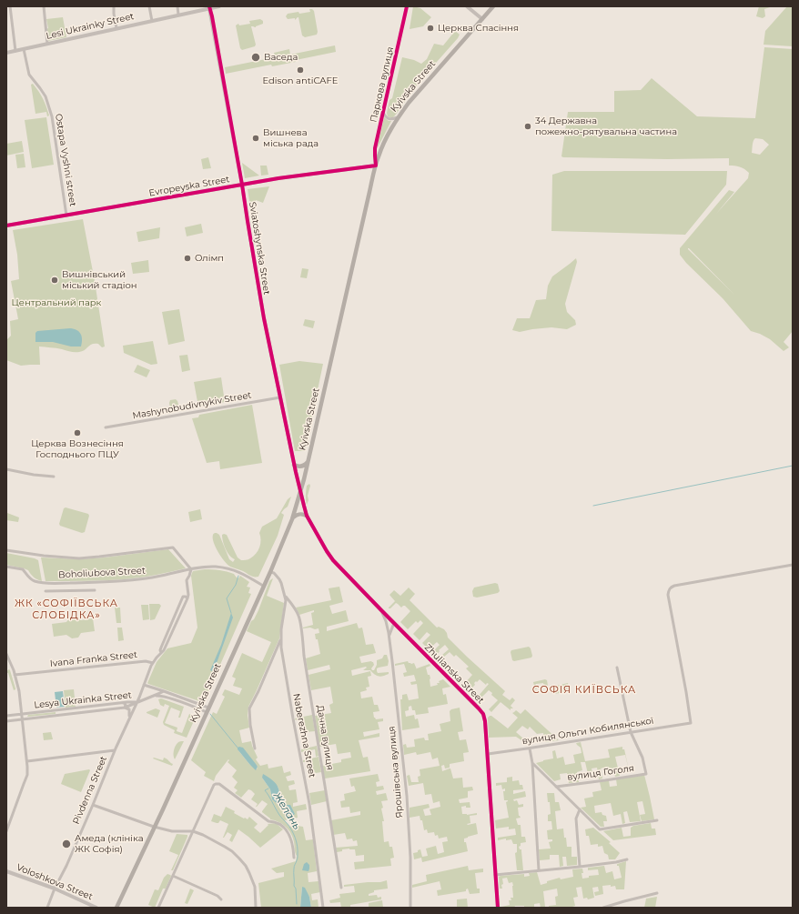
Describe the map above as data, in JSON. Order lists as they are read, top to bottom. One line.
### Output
{"streets":{"main road":["Kyivska Street"],"street":["Lesi Ukrainky Street","Паркова вулиця","Ostapa Vyshni street","Evropeyska Street","Sviatoshynska Street","Mashynobudivnykiv Street","Boholiubova Street","Ivana Franka Street","Zhulianska Street","Lesya Ukrainka Street","вулиця Ольги Кобилянської","Naberezhna Street","Дачна вулиця","Ярошівська вулиця","вулиця Гоголя","Pivdenna Street","Voloshkova Street"]},"crossings":[["Lesi Ukrainky Street","Ostapa Vyshni street"],["Lesi Ukrainky Street","Sviatoshynska Street"],["Паркова вулиця","Kyivska Street"],["Паркова вулиця","Evropeyska Street"],["Kyivska Street","Evropeyska Street"],["Kyivska Street","Sviatoshynska Street"],["Kyivska Street","Boholiubova Street"],["Kyivska Street","Zhulianska Street"],["Kyivska Street","Naberezhna Street"],["Ostapa Vyshni street","Evropeyska Street"],["Evropeyska Street","Sviatoshynska Street"],["Sviatoshynska Street","Mashynobudivnykiv Street"],["Sviatoshynska Street","Zhulianska Street"],["Zhulianska Street","вулиця Ольги Кобилянської"],["Zhulianska Street","Ярошівська вулиця"],["Lesya Ukrainka Street","Pivdenna Street"],["вулиця Ольги Кобилянської","вулиця Гоголя"],["Naberezhna Street","Дачна вулиця"],["Pivdenna Street","Voloshkova Street"]],"districts":["ЖК «СОФІЇВСЬКА СЛОБІДКА»","СОФІЯ КИЇВСЬКА"],"water":["Желань"],"parks":["Центральний парк"],"places":["Церква Спасіння","Васеда","Edison antiCAFE","34 Державна пожежно-рятувальна частина","Вишнева міська рада","Олімп","Вишнівський міський стадіон","Церква Вознесіння Господнього ПЦУ","Амеда (клініка ЖК Софія)"]}
